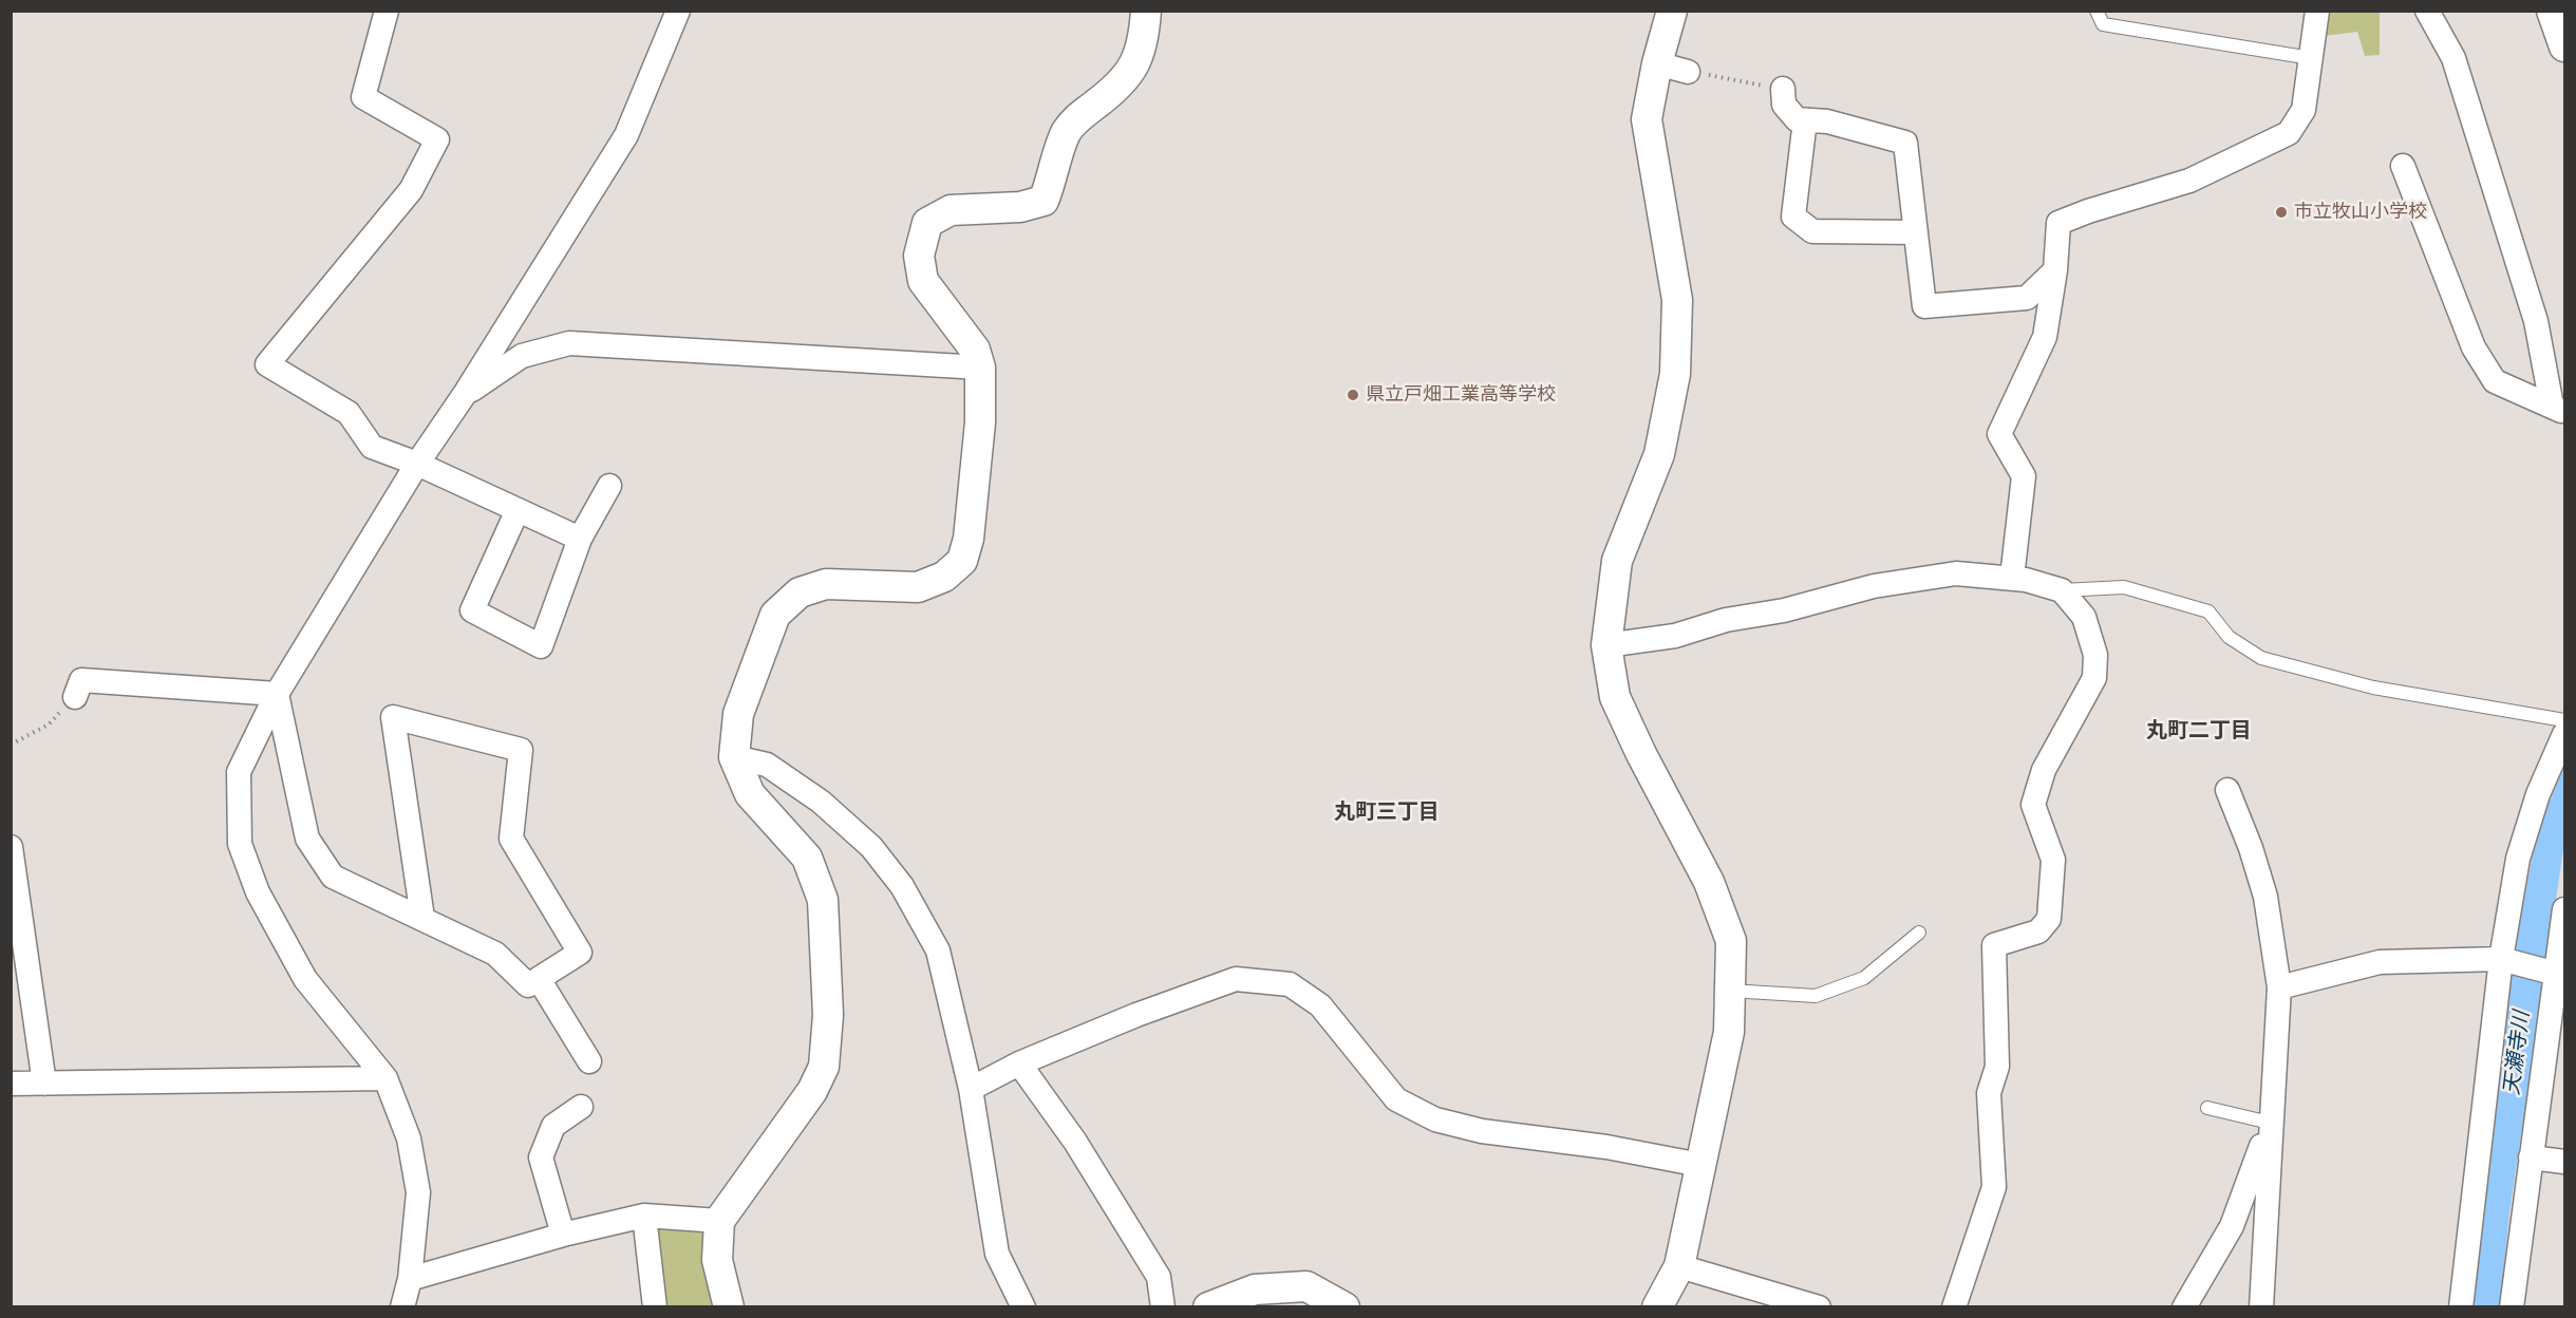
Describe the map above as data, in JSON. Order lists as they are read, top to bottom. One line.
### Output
{"districts":["丸町二丁目","丸町三丁目"],"water":["天瀬寺川"],"places":["市立牧山小学校","県立戸畑工業高等学校"]}
